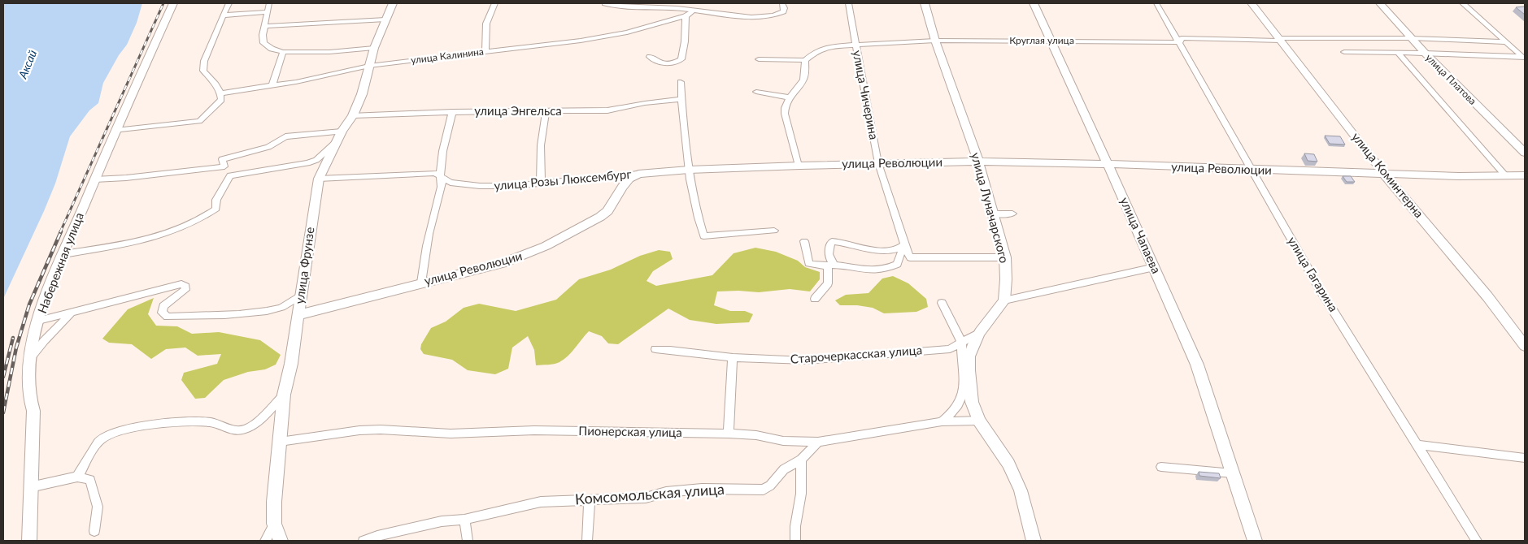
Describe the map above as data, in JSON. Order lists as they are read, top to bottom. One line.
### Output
{"streets":{"street":["Круглая улица","улица Калинина","улица Платова","улица Чичерина","улица Энгельса","улица Революции","улица Коминтерна","улица Розы Люксембург","улица Луначарского","улица Чапаева","Набережная улица","улица Фрунзе","улица Гагарина","Старочеркасская улица","Пионерская улица","Комсомольская улица"]},"crossings":[["Круглая улица","улица Платова"],["Круглая улица","улица Чичерина"],["Круглая улица","улица Коминтерна"],["Круглая улица","улица Луначарского"],["Круглая улица","улица Чапаева"],["Круглая улица","улица Гагарина"],["улица Калинина","улица Фрунзе"],["улица Платова","улица Революции"],["улица Чичерина","улица Революции"],["улица Чичерина","улица Луначарского"],["улица Энгельса","улица Фрунзе"],["улица Революции","улица Коминтерна"],["улица Революции","улица Розы Люксембург"],["улица Революции","улица Луначарского"],["улица Революции","улица Чапаева"],["улица Революции","улица Фрунзе"],["улица Революции","улица Гагарина"],["улица Розы Люксембург","улица Фрунзе"],["улица Фрунзе","Пионерская улица"],["Пионерская улица","Комсомольская улица"]],"water":["Аксай"]}
